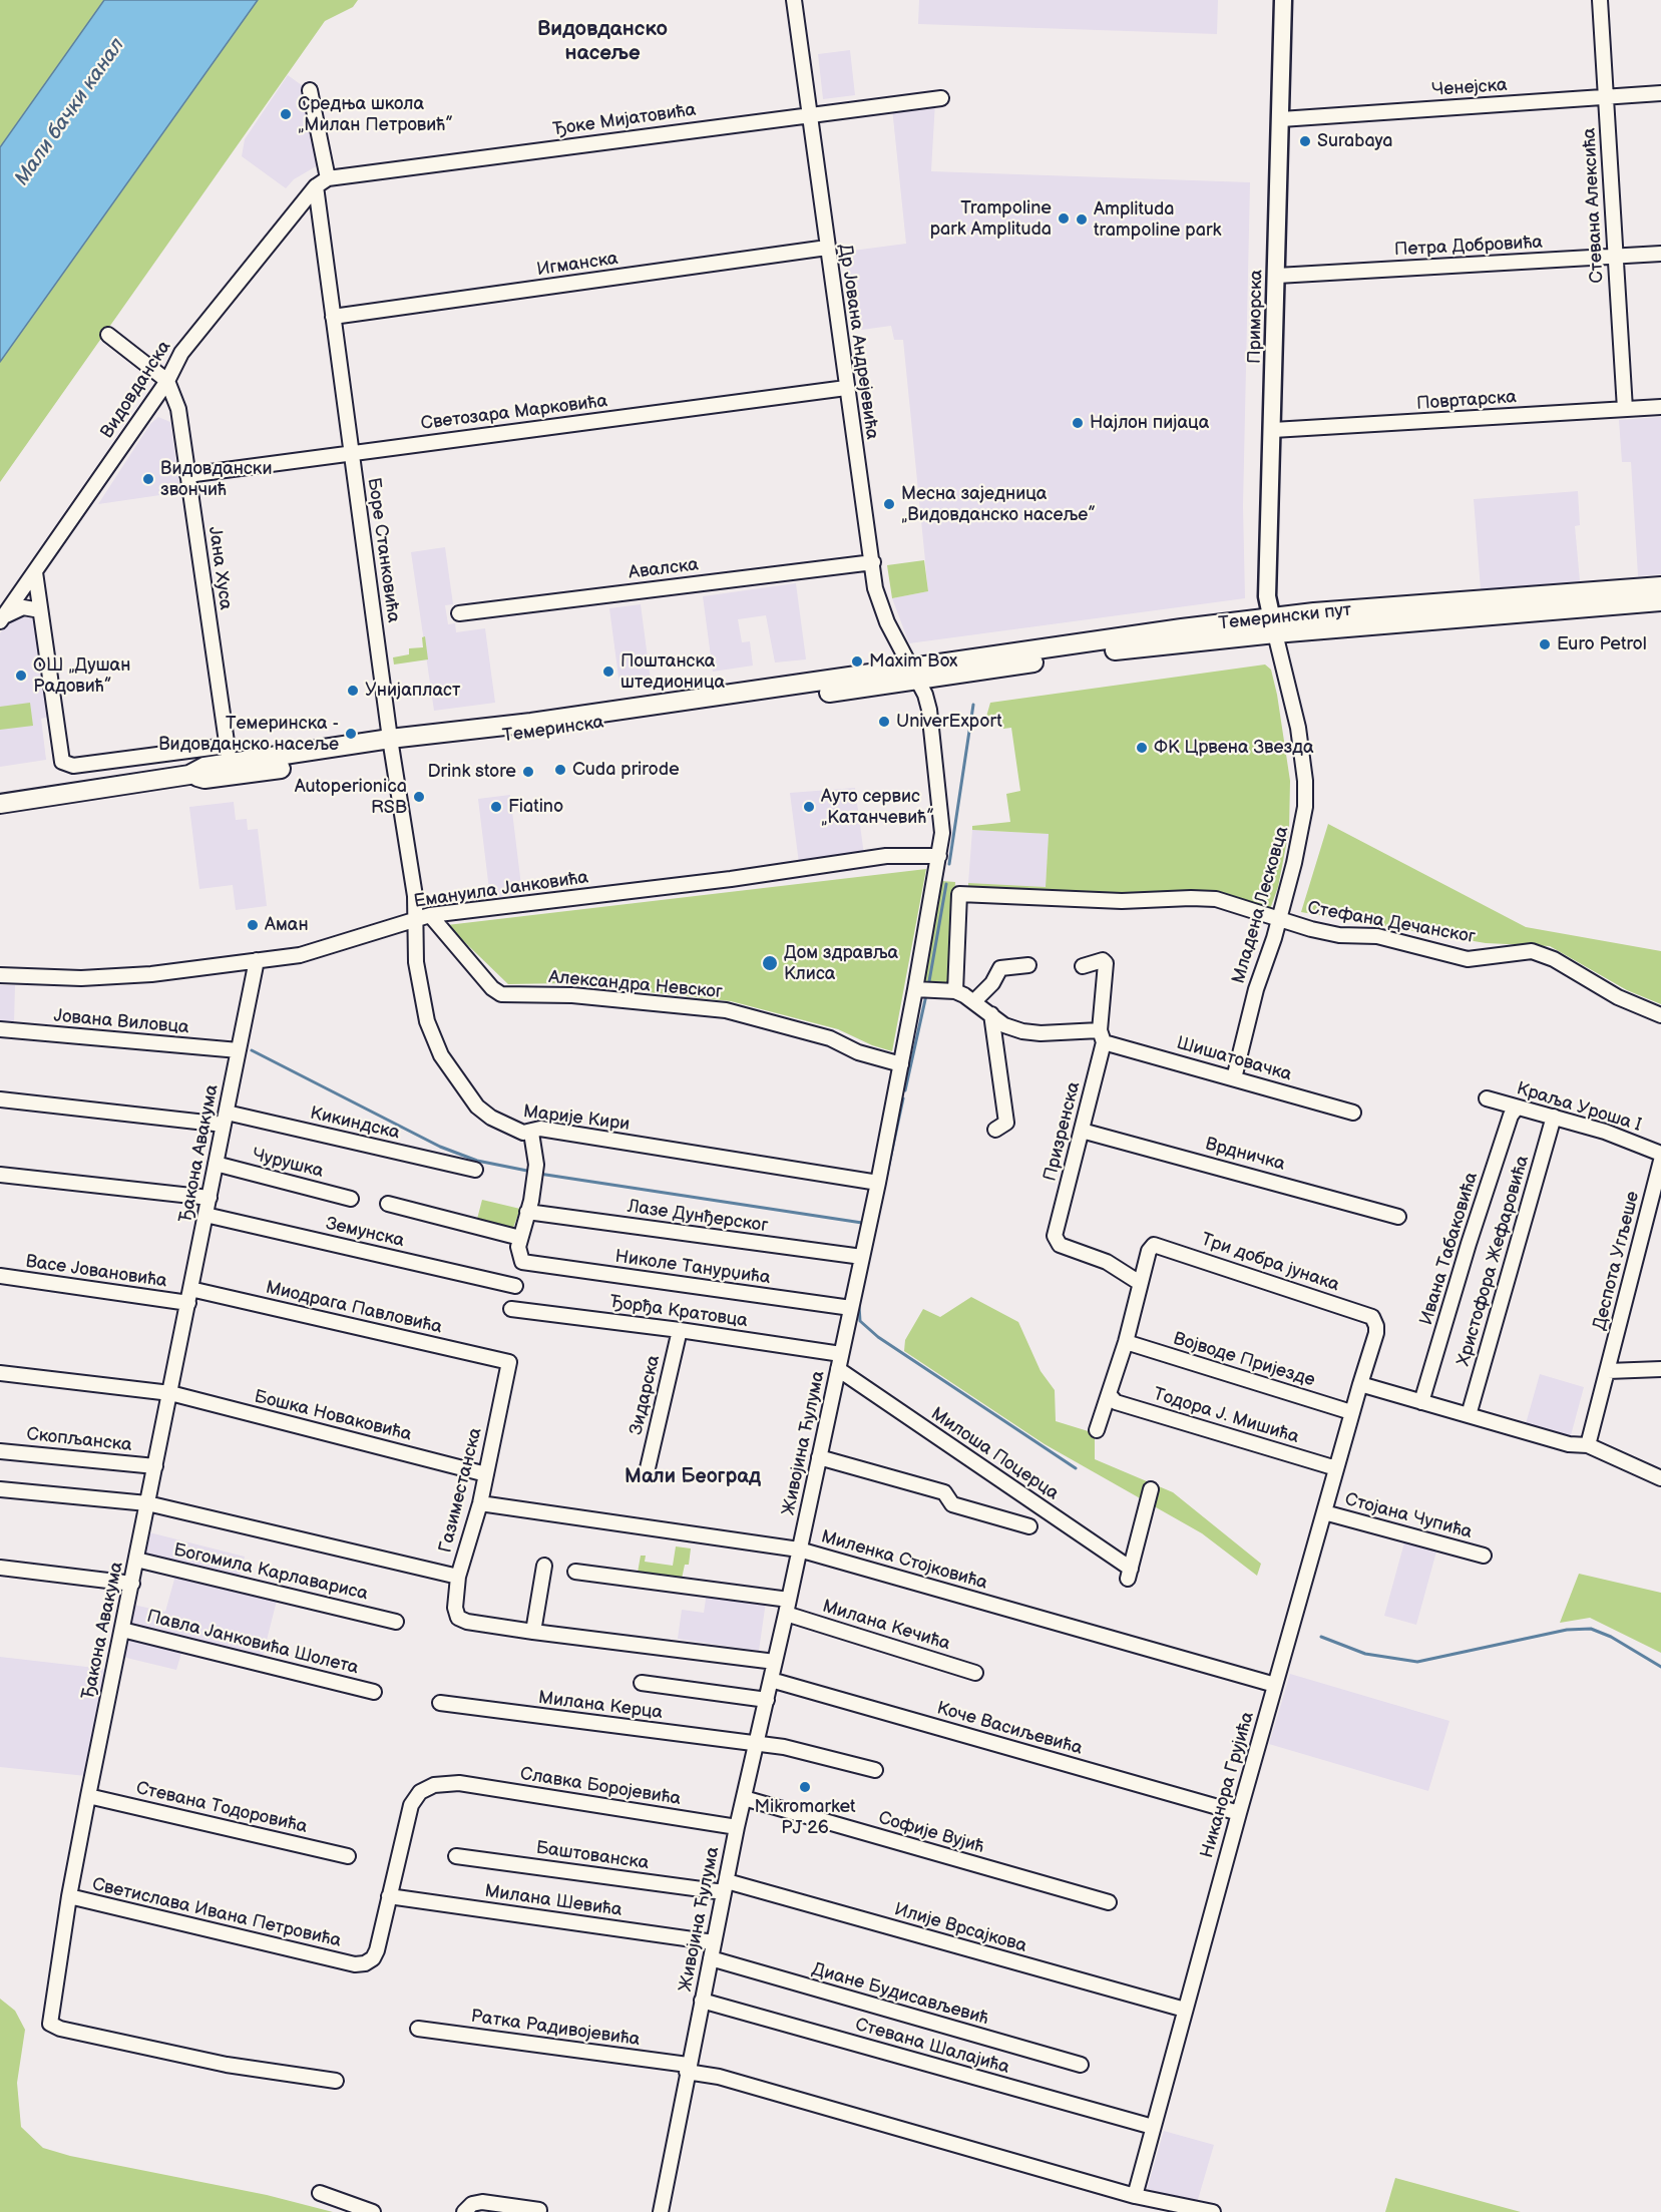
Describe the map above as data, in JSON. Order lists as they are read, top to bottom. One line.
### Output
{"streets":{"main road":["Темерински пут","Темеринска"],"street":["Ченејска","Ђоке Мијатовића","Стевана Алексића","Петра Добровића","Игманска","Приморска","Др Јована Андрејевића","Видовданска","Повртарска","Светозара Марковића","Боре Станковића","Јана Хуса","Авалска","Емануила Јанковића","Младена Лесковца","Стефана Дечанског","Александра Невског","Јована Виловца","Шишатовачка","Краља Уроша I","Марије Кири","Кикиндска","Призренска","Ђакона Авакума","Врдничка","Чурушка","Лазе Дунђерског","Земунска","Ивана Табаковића","Христофора Жефаровића","Деспота Угљеше","Три добра јунака","Николе Танурџића","Васе Јовановића","Миодрага Павловића","Ђорђа Кратовца","Војводе Пријезде","Зидарска","Бошка Новаковића","Тодора Ј. Мишића","Скопљанска","Живојина Ћулума","Милоша Поцерца","Газиместанска","Стојана Чупића","Миленка Стојковића","Богомила Карлавариса","Милана Кечића","Павла Јанковића Шолета","Милана Керца","Коче Васиљевића","Никанора Грујића","Славка Боројевића","Стевана Тодоровића","Софије Вујић","Баштованска","Милана Шевића","Светислава Ивана Петровића","Илије Врсајкова","Диане Будисављевић","Ратка Радивојевића","Стевана Шалајића"]},"crossings":[["Ченејска","Стевана Алексића"],["Ченејска","Приморска"],["Ђоке Мијатовића","Др Јована Андрејевића"],["Ђоке Мијатовића","Видовданска"],["Ђоке Мијатовића","Боре Станковића"],["Стевана Алексића","Петра Добровића"],["Стевана Алексића","Повртарска"],["Петра Добровића","Приморска"],["Игманска","Др Јована Андрејевића"],["Игманска","Боре Станковића"],["Приморска","Повртарска"],["Приморска","Темерински пут"],["Приморска","Младена Лесковца"],["Др Јована Андрејевића","Светозара Марковића"],["Др Јована Андрејевића","Авалска"],["Др Јована Андрејевића","Темерински пут"],["Др Јована Андрејевића","Темеринска"],["Др Јована Андрејевића","Живојина Ћулума"],["Видовданска","Боре Станковића"],["Видовданска","Јана Хуса"],["Светозара Марковића","Боре Станковића"],["Светозара Марковића","Јана Хуса"],["Боре Станковића","Темеринска"],["Боре Станковића","Емануила Јанковића"],["Боре Станковића","Марије Кири"],["Јана Хуса","Темеринска"],["Темерински пут","Темеринска"],["Темерински пут","Младена Лесковца"],["Темерински пут","Живојина Ћулума"],["Темеринска","Живојина Ћулума"],["Емануила Јанковића","Александра Невског"],["Емануила Јанковића","Марије Кири"],["Емануила Јанковића","Ђакона Авакума"],["Емануила Јанковића","Живојина Ћулума"],["Младена Лесковца","Стефана Дечанског"],["Младена Лесковца","Шишатовачка"],["Стефана Дечанског","Шишатовачка"],["Александра Невског","Живојина Ћулума"],["Јована Виловца","Ђакона Авакума"],["Шишатовачка","Призренска"],["Краља Уроша I","Ивана Табаковића"],["Краља Уроша I","Христофора Жефаровића"],["Марије Кири","Живојина Ћулума"],["Кикиндска","Ђакона Авакума"],["Призренска","Врдничка"],["Призренска","Три добра јунака"],["Ђакона Авакума","Чурушка"],["Ђакона Авакума","Земунска"],["Ђакона Авакума","Васе Јовановића"],["Ђакона Авакума","Миодрага Павловића"],["Ђакона Авакума","Бошка Новаковића"],["Ђакона Авакума","Скопљанска"],["Ђакона Авакума","Богомила Карлавариса"],["Ђакона Авакума","Павла Јанковића Шолета"],["Ђакона Авакума","Стевана Тодоровића"],["Ђакона Авакума","Светислава Ивана Петровића"],["Лазе Дунђерског","Живојина Ћулума"],["Три добра јунака","Никанора Грујића"],["Николе Танурџића","Живојина Ћулума"],["Миодрага Павловића","Газиместанска"],["Ђорђа Кратовца","Зидарска"],["Ђорђа Кратовца","Живојина Ћулума"],["Војводе Пријезде","Никанора Грујића"],["Бошка Новаковића","Газиместанска"],["Тодора Ј. Мишића","Никанора Грујића"],["Живојина Ћулума","Милоша Поцерца"],["Живојина Ћулума","Миленка Стојковића"],["Живојина Ћулума","Милана Кечића"],["Живојина Ћулума","Милана Керца"],["Живојина Ћулума","Коче Васиљевића"],["Живојина Ћулума","Славка Боројевића"],["Живојина Ћулума","Софије Вујић"],["Живојина Ћулума","Баштованска"],["Живојина Ћулума","Милана Шевића"],["Живојина Ћулума","Илије Врсајкова"],["Живојина Ћулума","Диане Будисављевић"],["Живојина Ћулума","Ратка Радивојевића"],["Живојина Ћулума","Стевана Шалајића"],["Газиместанска","Миленка Стојковића"],["Стојана Чупића","Никанора Грујића"],["Миленка Стојковића","Никанора Грујића"],["Коче Васиљевића","Никанора Грујића"],["Никанора Грујића","Илије Врсајкова"],["Никанора Грујића","Ратка Радивојевића"],["Никанора Грујића","Стевана Шалајића"],["Славка Боројевића","Милана Шевића"],["Славка Боројевића","Светислава Ивана Петровића"],["Баштованска","Илије Врсајкова"],["Милана Шевића","Светислава Ивана Петровића"]],"districts":["Видовданско насеље","Мали Београд"],"water":["Мали бачки канал"],"places":["Средња школа „Милан Петровић”","Surabaya","Trampoline park Amplituda","Amplituda trampoline park","Најлон пијаца","Видовдански звончић","Месна заједница „Видовданско насеље”","Euro Petrol","Maxim Box","Поштанска штедионица","ОШ „Душан Радовић”","Унијапласт","UniverExport","Темеринска - Видовданско насеље","ФК Црвена Звезда","Cuda prirode","Drink store","Autoperionica RSB","Fiatino","Ауто сервис „Катанчевић”","Аман","Дом здравља Клиса","Mikromarket PJ 26"]}
